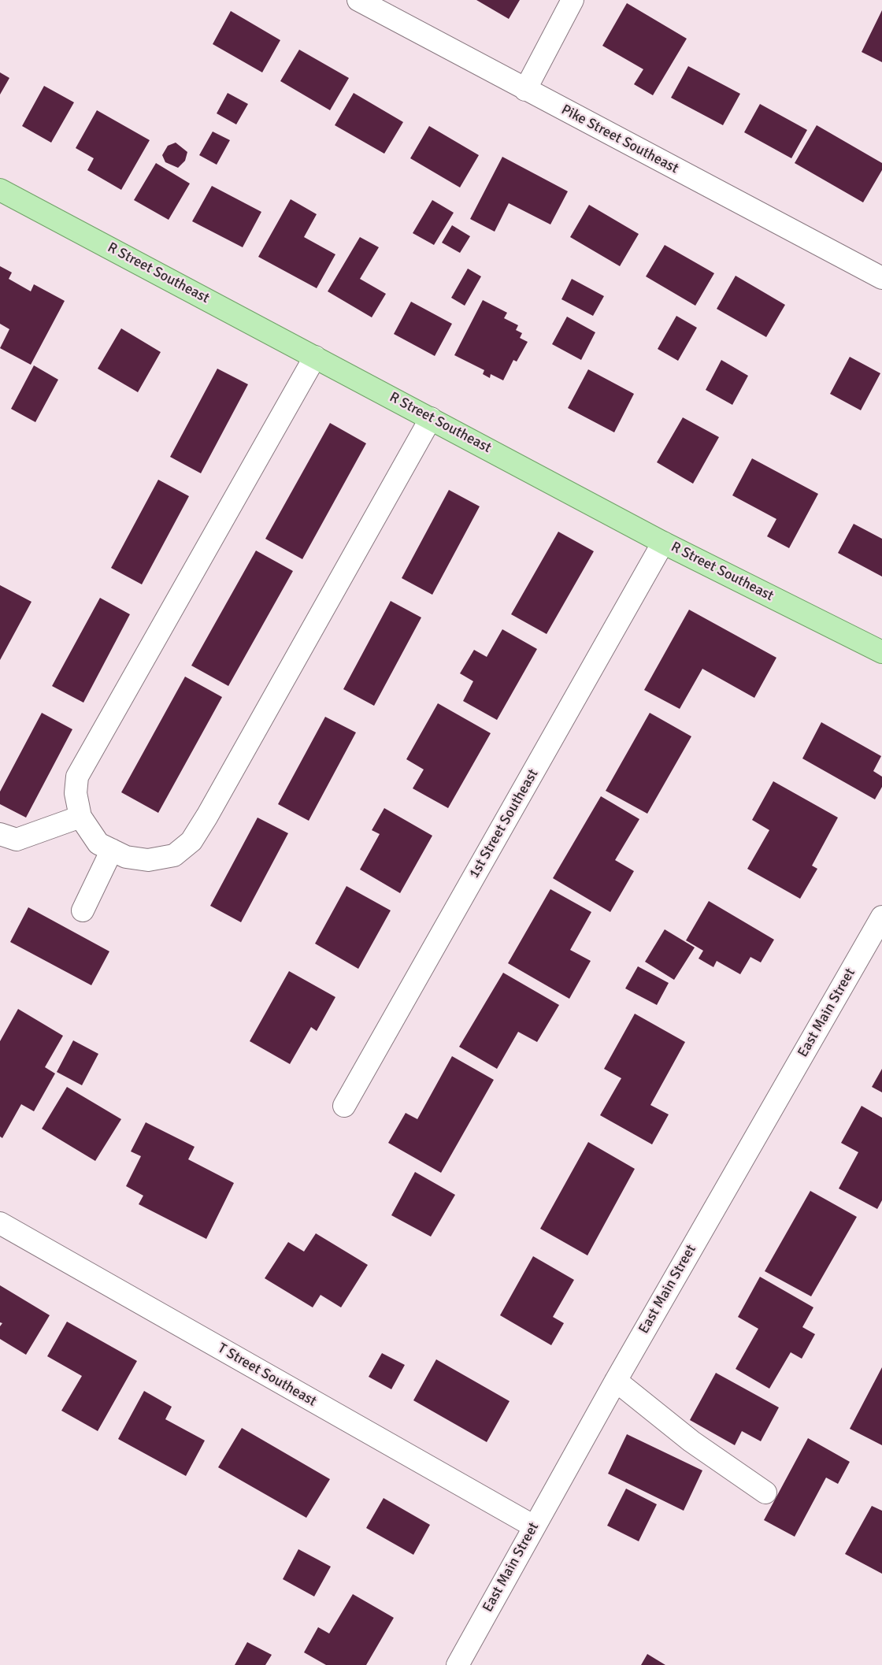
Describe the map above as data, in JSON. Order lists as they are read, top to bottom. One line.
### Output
{"streets":{"main road":["R Street Southeast"],"street":["Pike Street Southeast","1st Street Southeast","East Main Street","T Street Southeast"]},"crossings":[["R Street Southeast","1st Street Southeast"],["East Main Street","T Street Southeast"]]}
